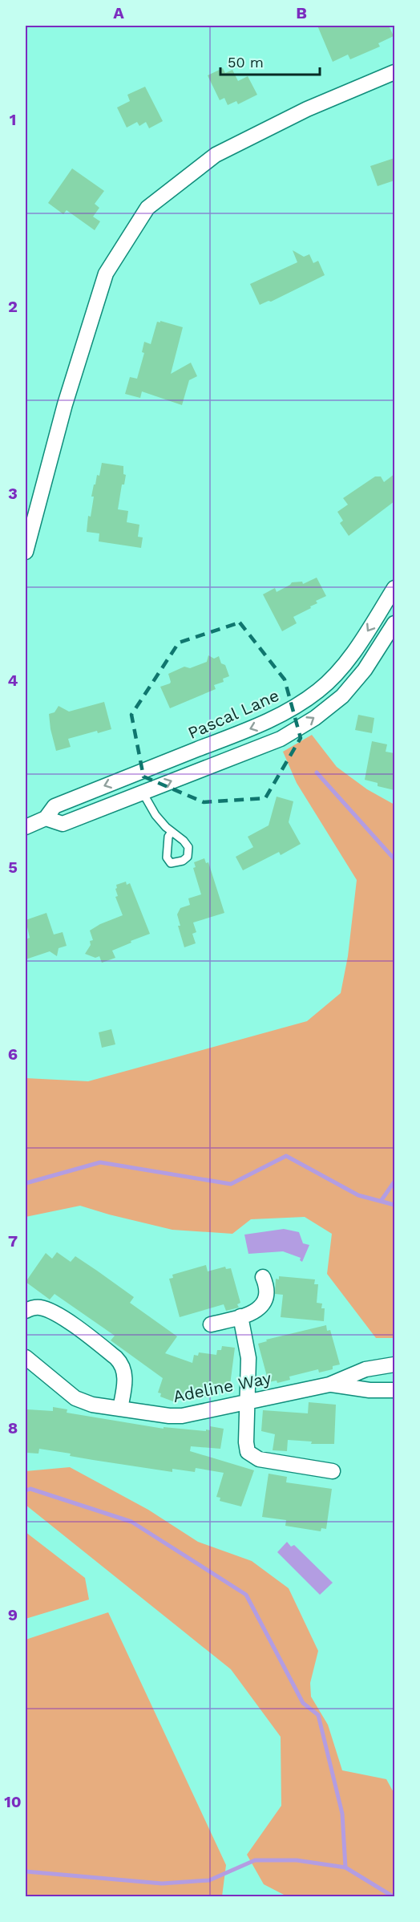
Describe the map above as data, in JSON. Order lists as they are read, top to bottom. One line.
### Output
{"streets":{"street":["Pascal Lane","Adeline Way"]},"scale_bar":"50 m","grid":{"columns":["A","B"],"rows":["1","2","3","4","5","6","7","8","9","10"]}}
